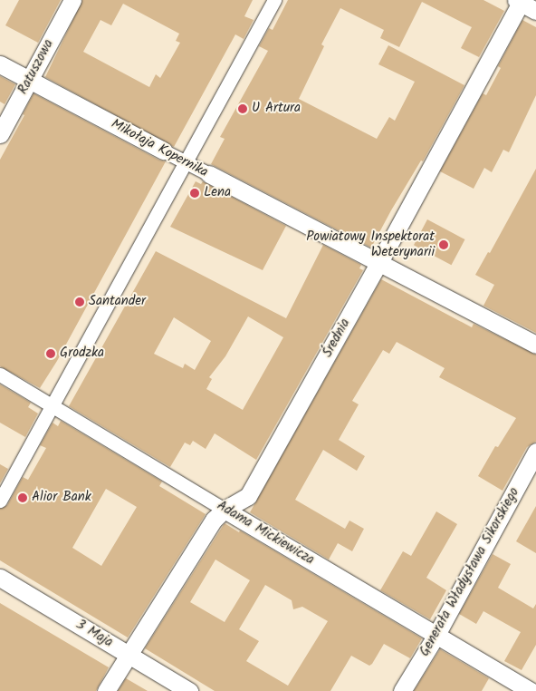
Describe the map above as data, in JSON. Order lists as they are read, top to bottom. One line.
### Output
{"streets":{"street":["Ratuszowa","Mikołaja Kopernika","Średnia","Adama Mickiewicza","Generała Władysława Sikorskiego","3 Maja"]},"crossings":[["Ratuszowa","Mikołaja Kopernika"],["Mikołaja Kopernika","Średnia"],["Średnia","Adama Mickiewicza"],["Średnia","3 Maja"],["Adama Mickiewicza","Generała Władysława Sikorskiego"]],"places":["U Artura","Lena","Powiatowy Inspektorat Weterynarii","Santander","Grodzka","Alior Bank"]}
